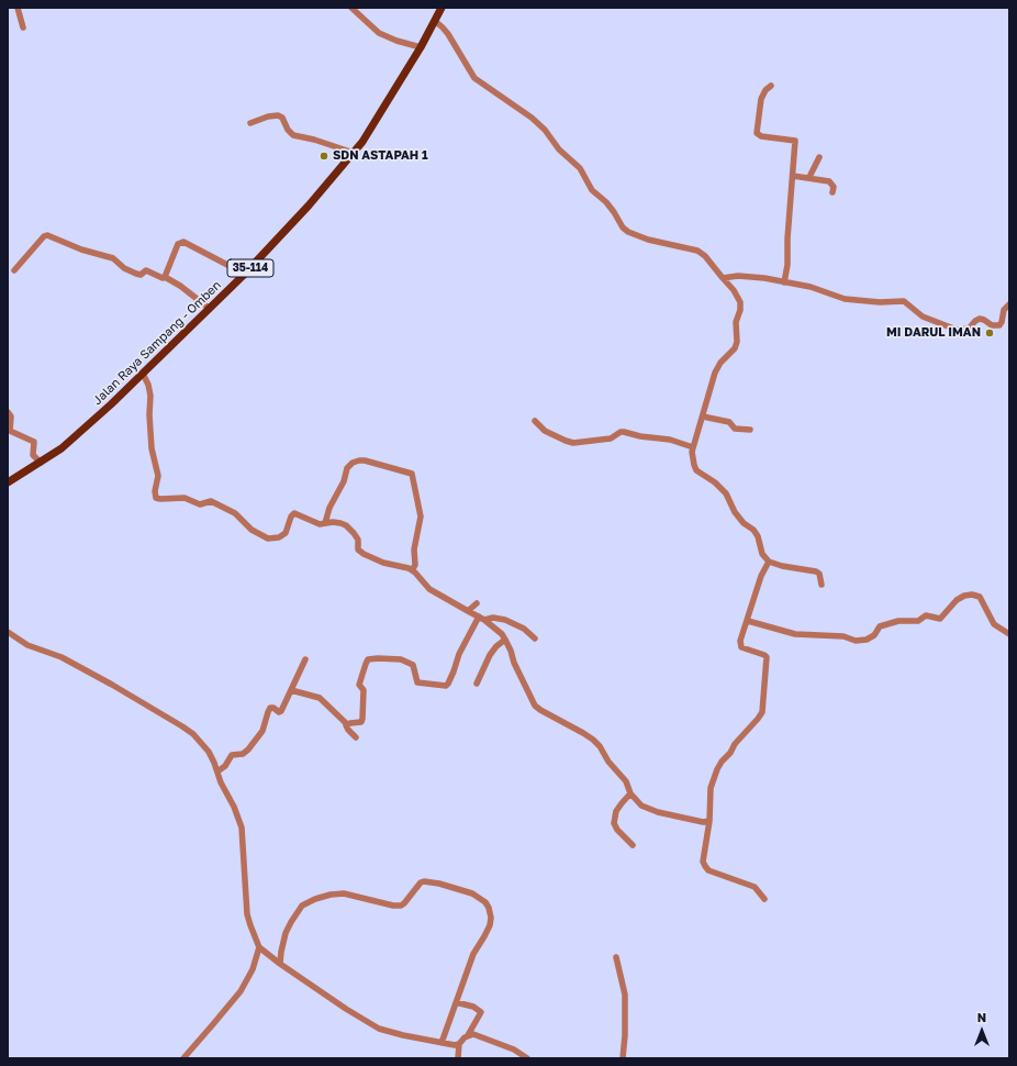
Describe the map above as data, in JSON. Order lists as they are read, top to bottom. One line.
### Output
{"streets":{"main road":["35-114","Jalan Raya Sampang - Omben"]},"places":["SDN ASTAPAH 1","MI DARUL IMAN"],"north":"top"}
